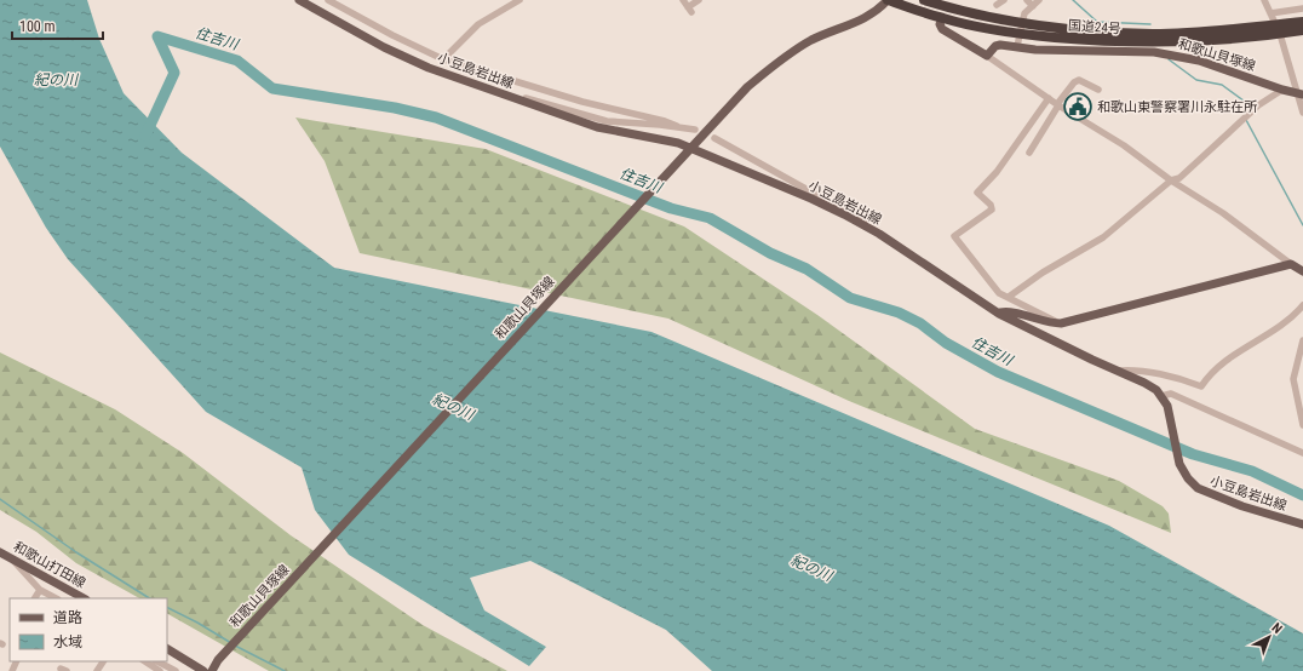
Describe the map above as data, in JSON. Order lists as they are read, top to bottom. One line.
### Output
{"streets":{"highway":["国道24号"],"main road":["和歌山貝塚線","小豆島岩出線","和歌山打田線"]},"crossings":[["国道24号","和歌山貝塚線"],["和歌山貝塚線","小豆島岩出線"]],"water":["住吉川","紀の川"],"places":{"public building":["和歌山東警察署川永駐在所"]},"legend":["道路","水域"],"scale_bar":"100 m","north":"top right"}
